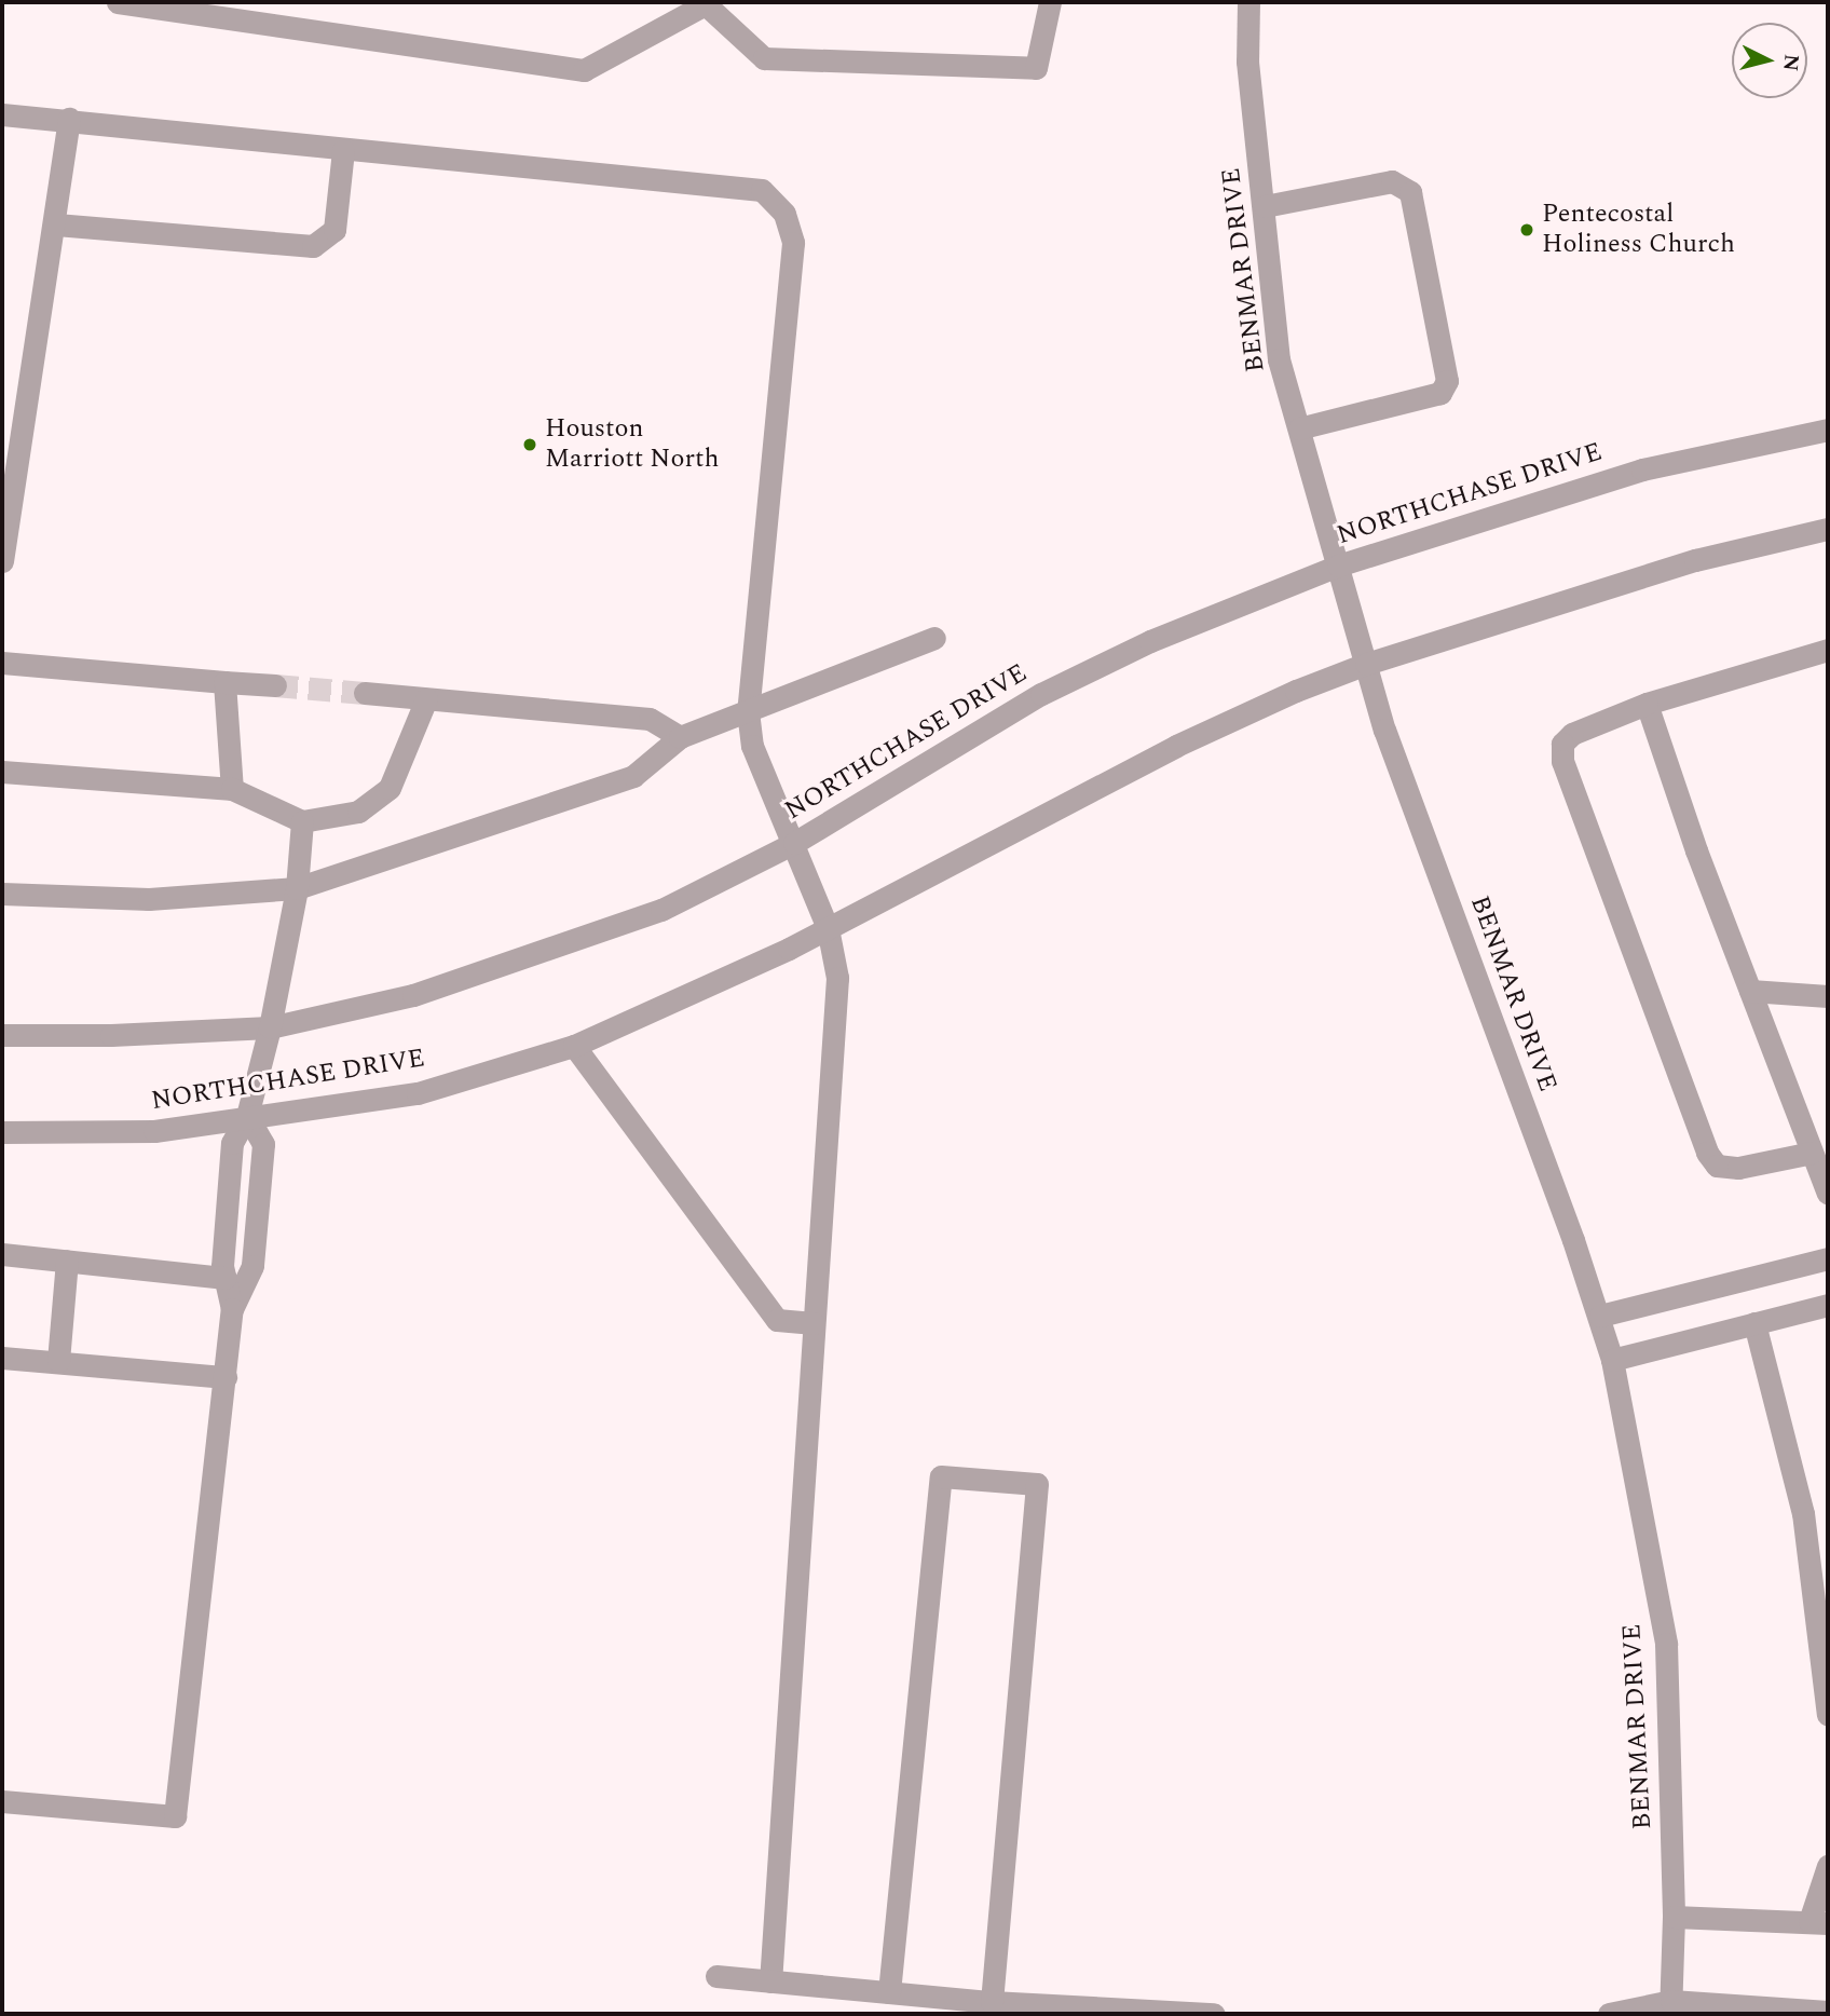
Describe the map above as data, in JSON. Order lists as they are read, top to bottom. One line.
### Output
{"streets":{"street":["BENMAR DRIVE","NORTHCHASE DRIVE"]},"crossings":[["BENMAR DRIVE","NORTHCHASE DRIVE"]],"places":["Pentecostal Holiness Church","Houston Marriott North"],"north":"right"}
